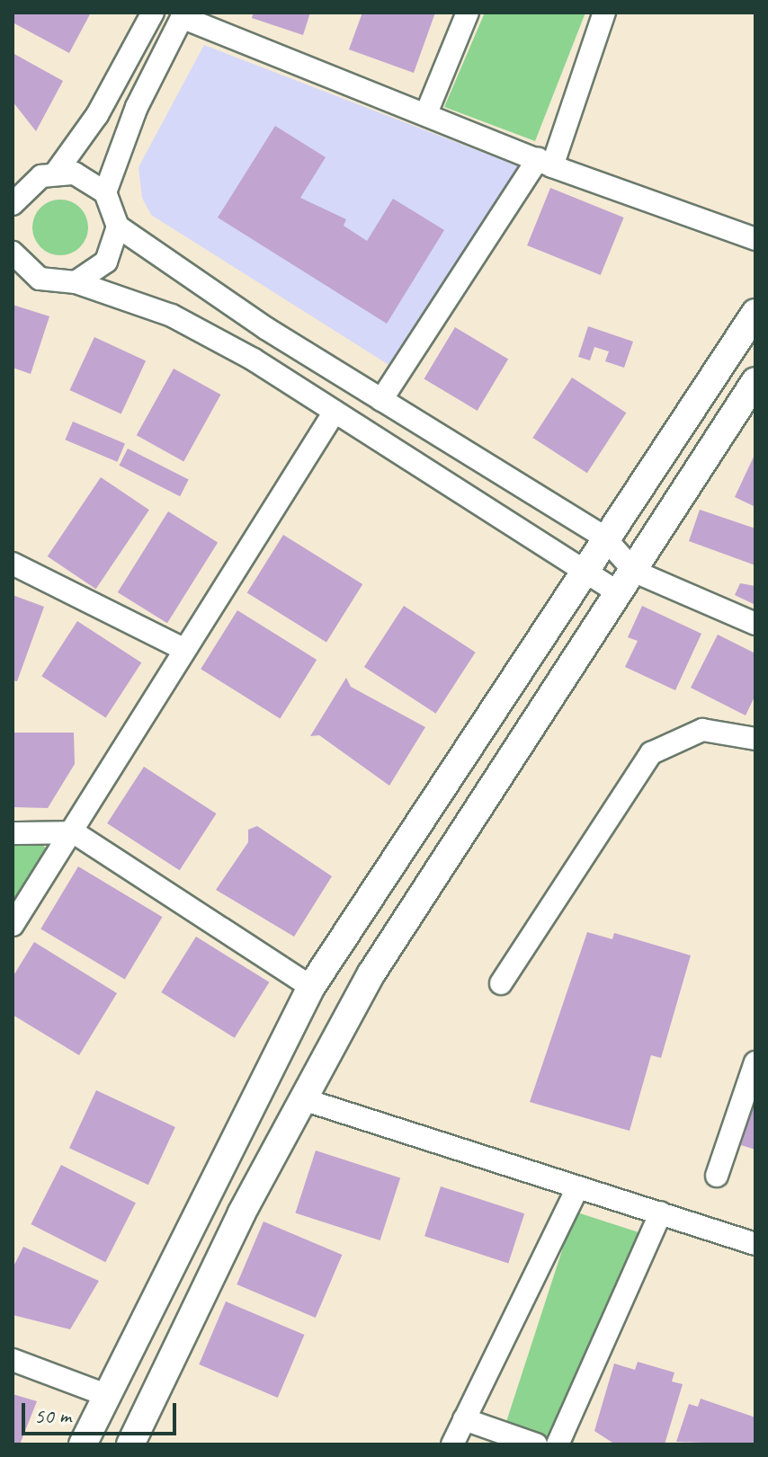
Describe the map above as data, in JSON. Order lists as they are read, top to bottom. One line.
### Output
{"scale_bar":"50 m"}
